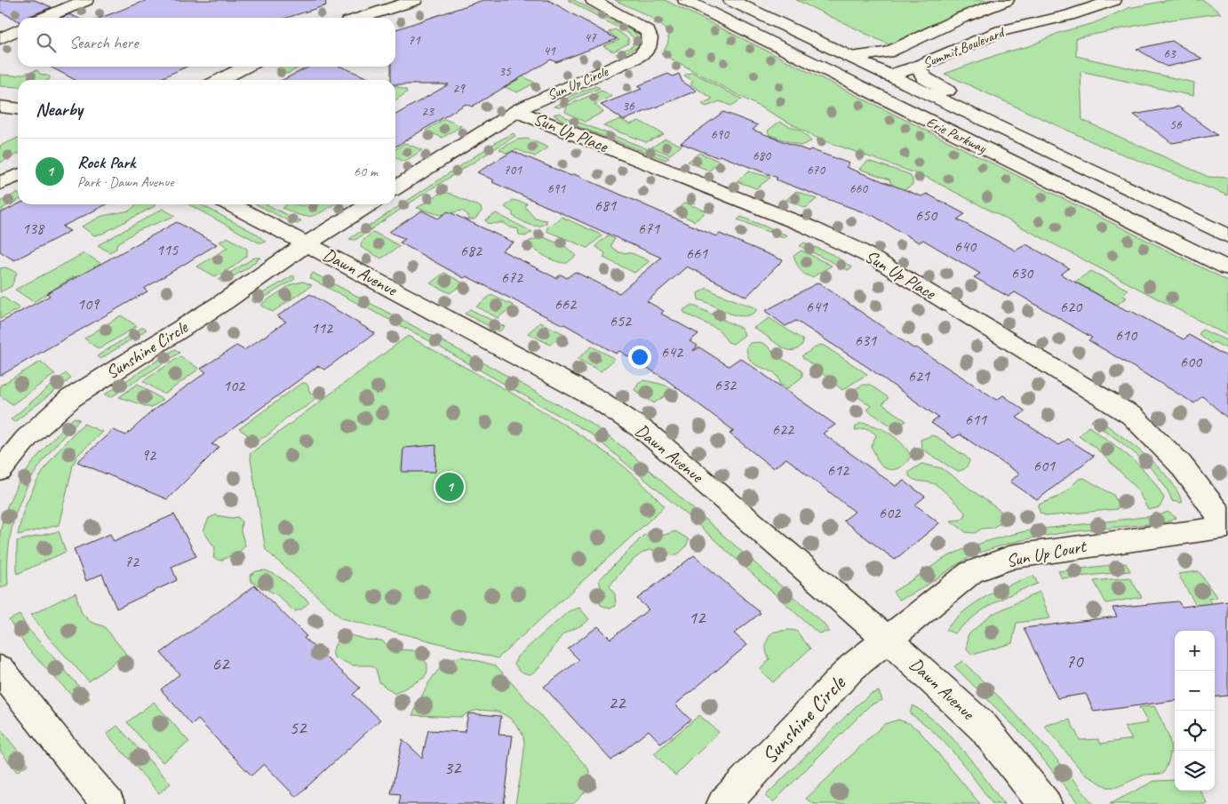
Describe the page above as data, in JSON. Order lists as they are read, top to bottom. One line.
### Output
{"streets":{"street":["Summit Boulevard","Sun Up Circle","Sun Up Place","Erie Parkway","Dawn Avenue","Sunshine Circle","Sun Up Court"]},"crossings":[["Summit Boulevard","Erie Parkway"],["Sun Up Circle","Sun Up Place"],["Sun Up Place","Sun Up Court"],["Dawn Avenue","Sunshine Circle"],["Dawn Avenue","Sun Up Court"],["Sunshine Circle","Sun Up Court"]],"house_numbers":["47","71","41","63","35","29","36","23","56","690","680","701","670","691","660","681","650","138","671","640","115","682","661","630","672","109","662","641","620","652","112","610","631","642","600","621","632","102","611","622","92","601","612","602","72","12","70","62","22","52","32"],"page":{"search":"Search here","heading":"Nearby","list":[{"mark":"1","name":"Rock Park","note":"Park · Dawn Avenue","value":"60 m"}],"pins":"1","map_buttons":["+","−"]}}
